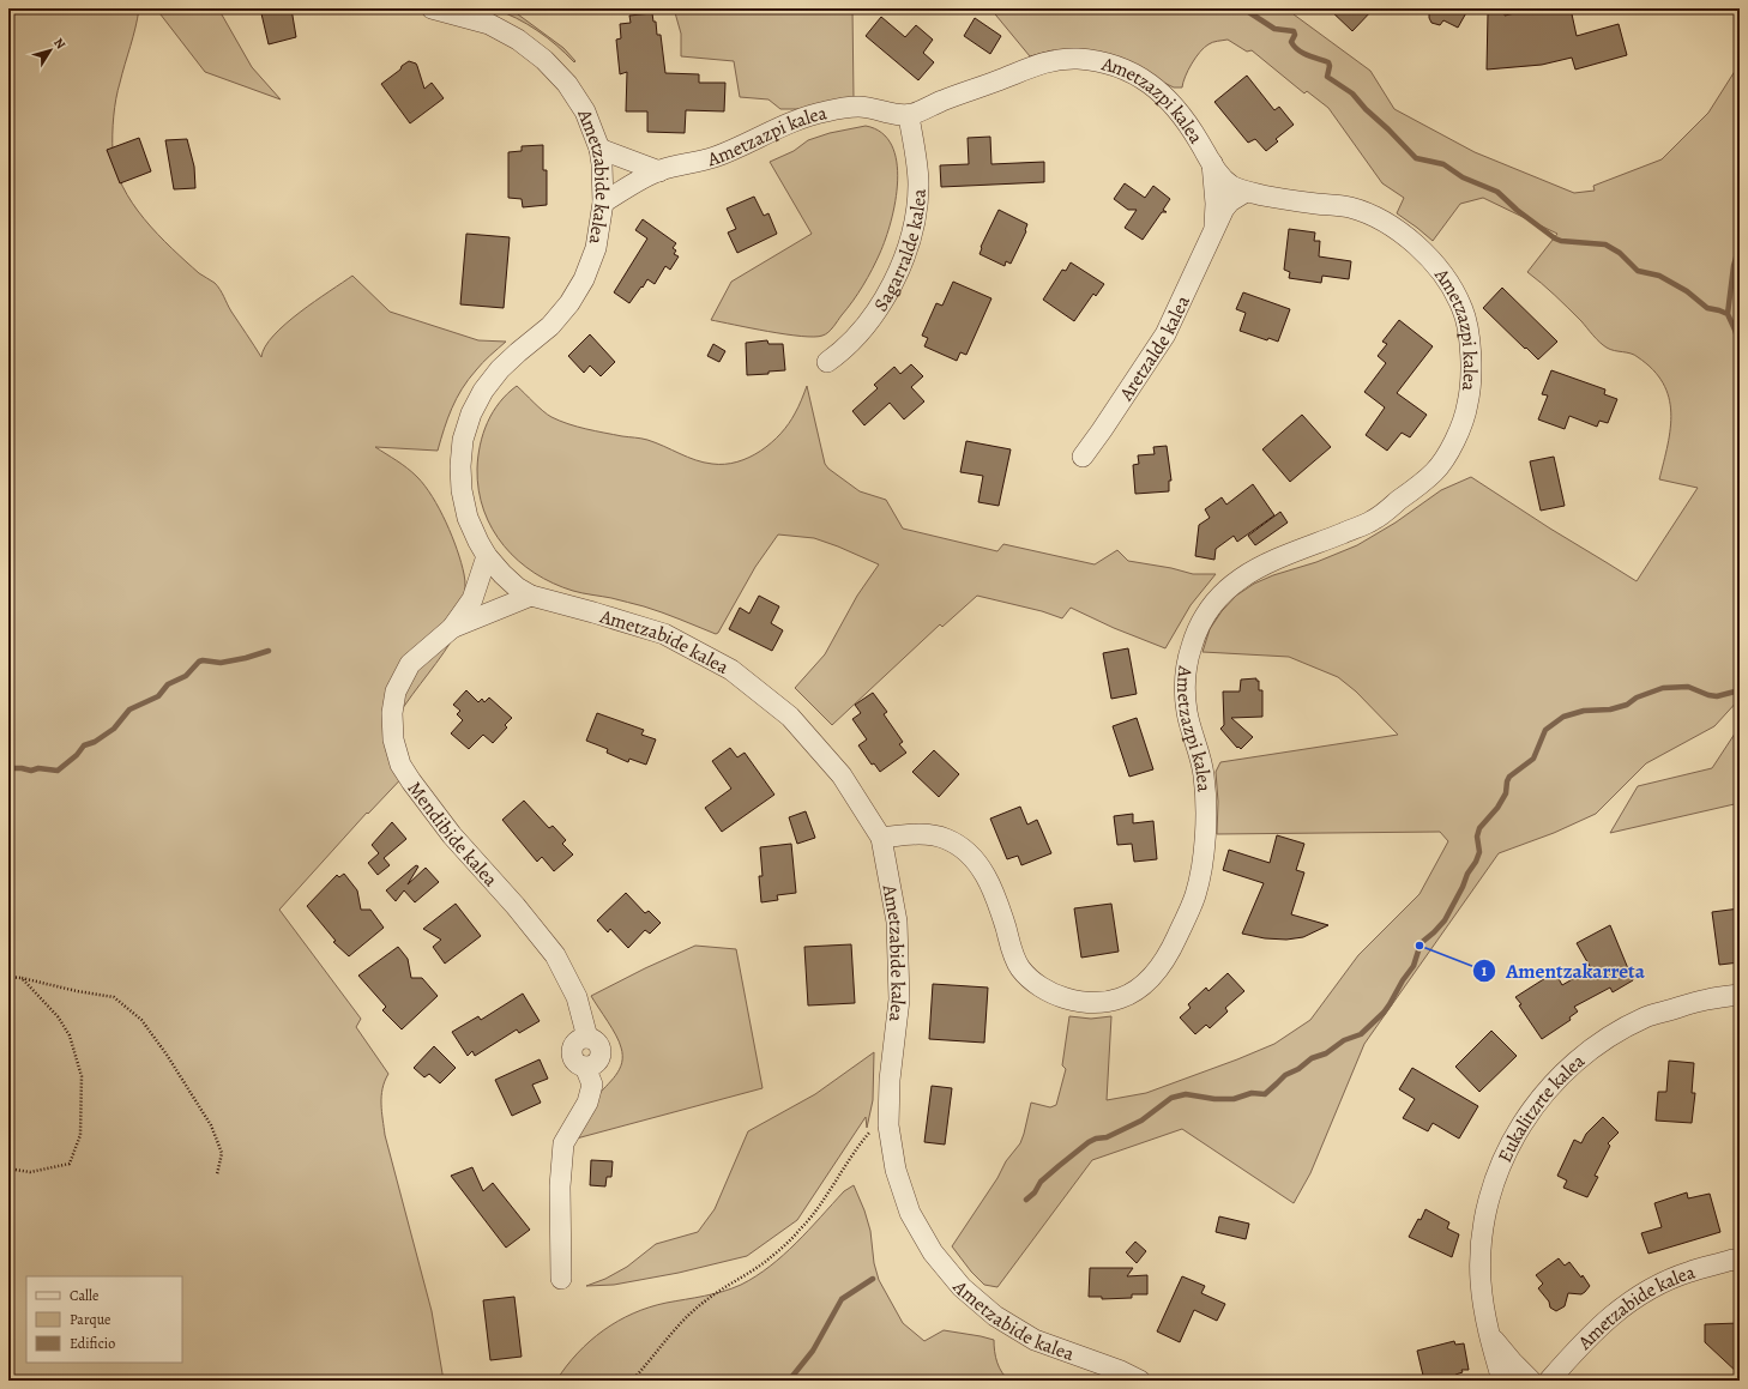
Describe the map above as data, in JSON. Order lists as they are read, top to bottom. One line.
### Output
{"streets":{"street":["Ametzazpi kalea","Ametzabide kalea","Sagarralde kalea","Aretzalde kalea","Mendibide kalea","Eukalitzrte kalea"]},"crossings":[["Ametzazpi kalea","Ametzabide kalea"],["Ametzazpi kalea","Sagarralde kalea"],["Ametzazpi kalea","Aretzalde kalea"]],"places":["Amentzakarreta"],"legend":["Calle","Parque","Edificio"],"north":"top right"}
